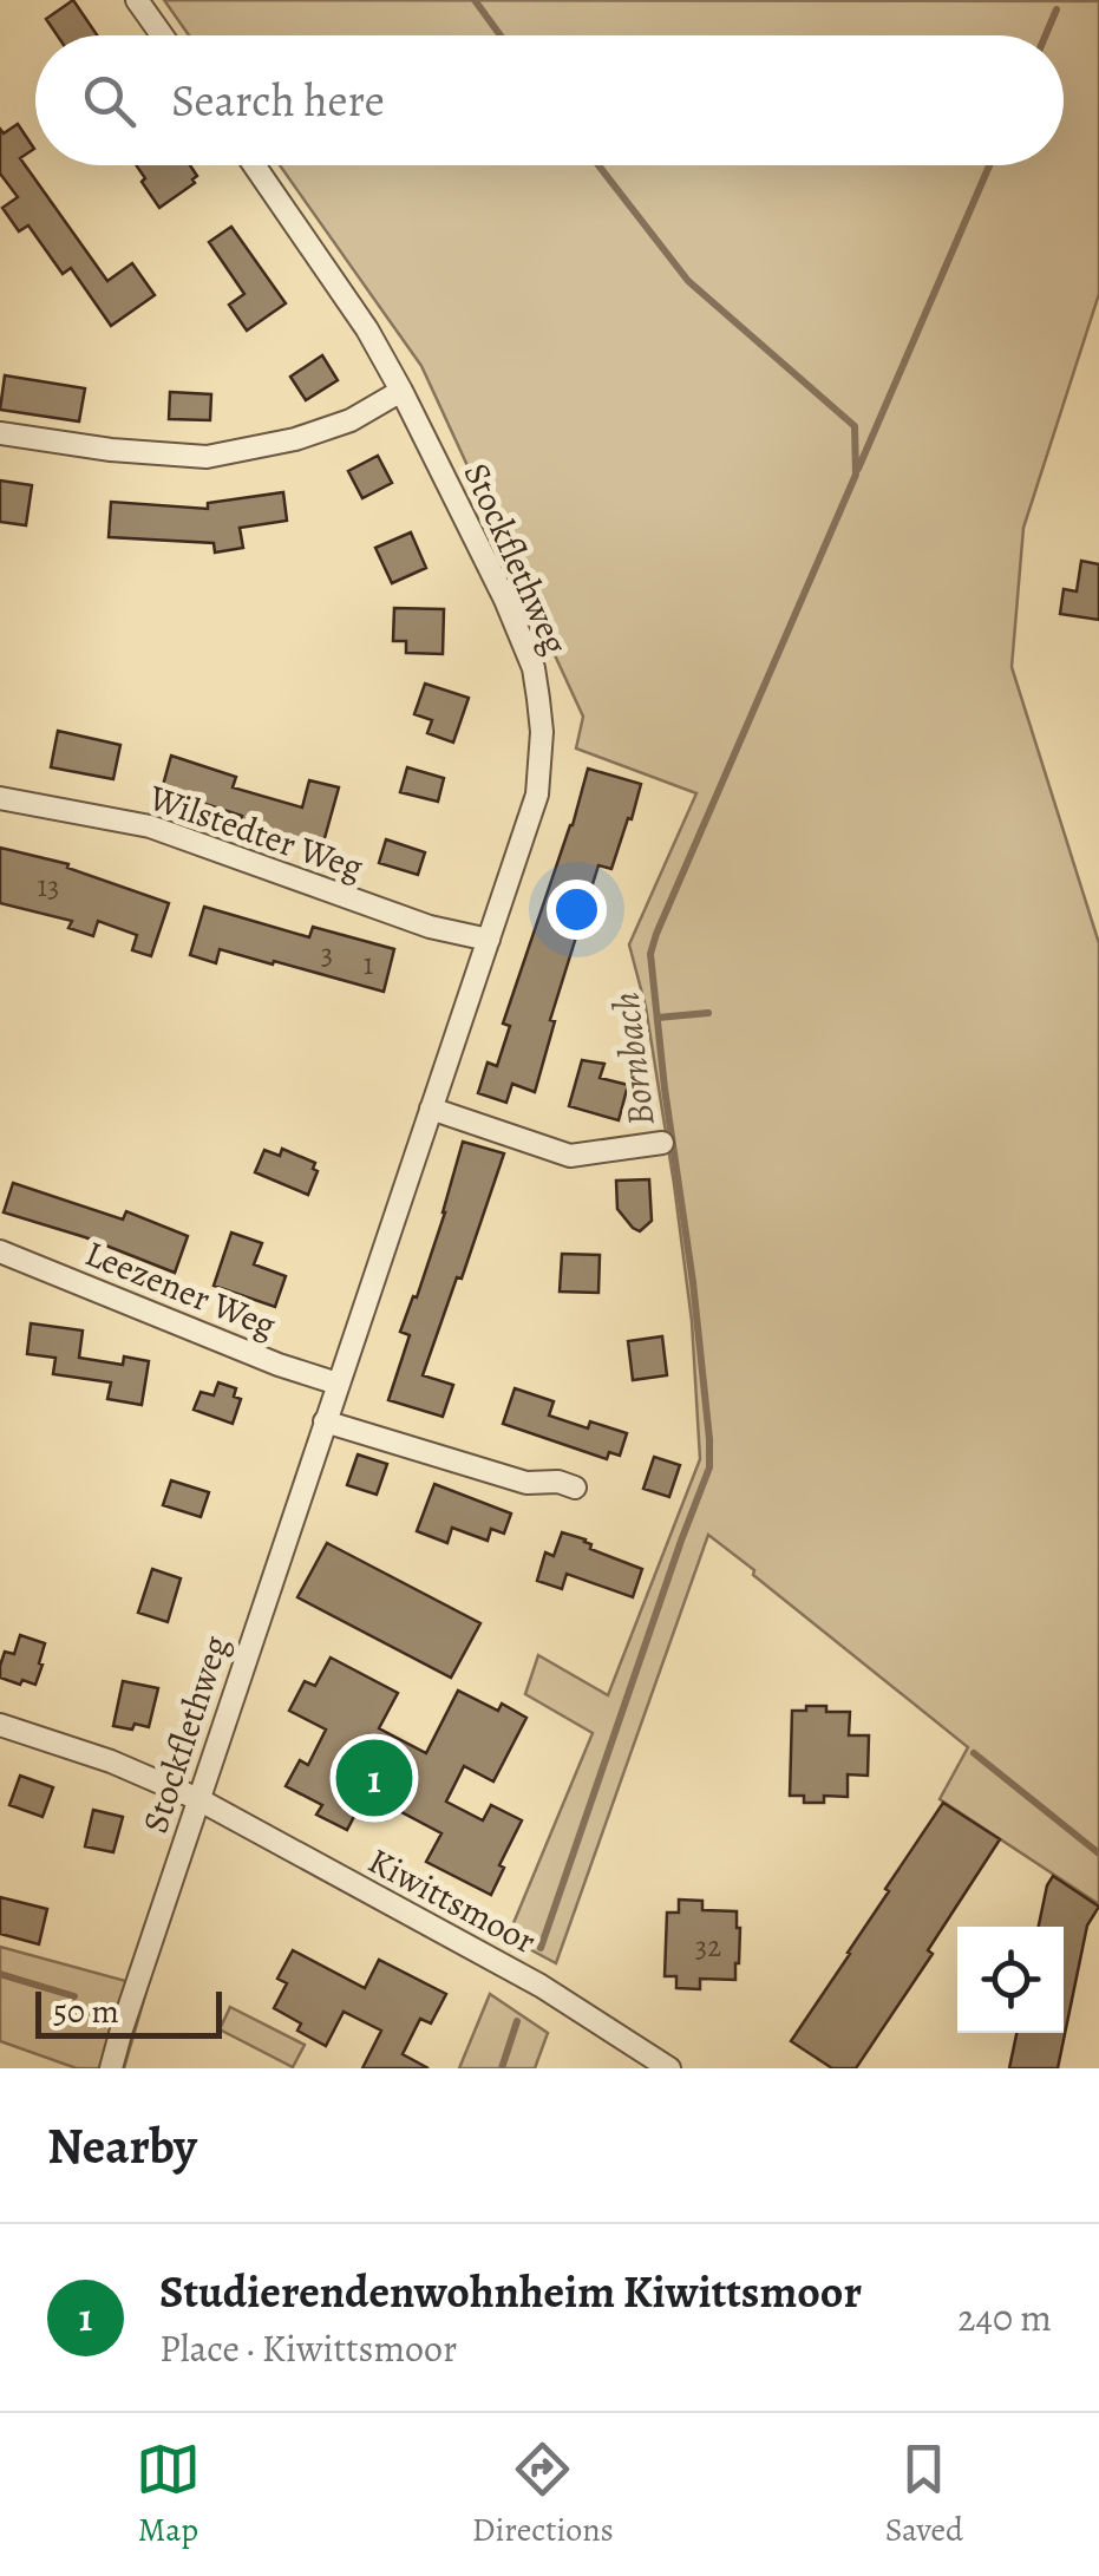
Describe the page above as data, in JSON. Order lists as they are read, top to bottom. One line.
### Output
{"streets":{"street":["Stockflethweg","Wilstedter Weg","Leezener Weg","Kiwittsmoor"]},"crossings":[["Stockflethweg","Wilstedter Weg"],["Stockflethweg","Leezener Weg"],["Stockflethweg","Kiwittsmoor"]],"water":["Bornbach"],"house_numbers":["13","3","1","32"],"scale_bar":"50 m","page":{"search":"Search here","pins":"1","scale":"50 m","heading":"Nearby","list":[{"mark":"1","name":"Studierendenwohnheim Kiwittsmoor","note":"Place · Kiwittsmoor","value":"240 m"}],"nav":["Map","Directions","Saved"]}}
